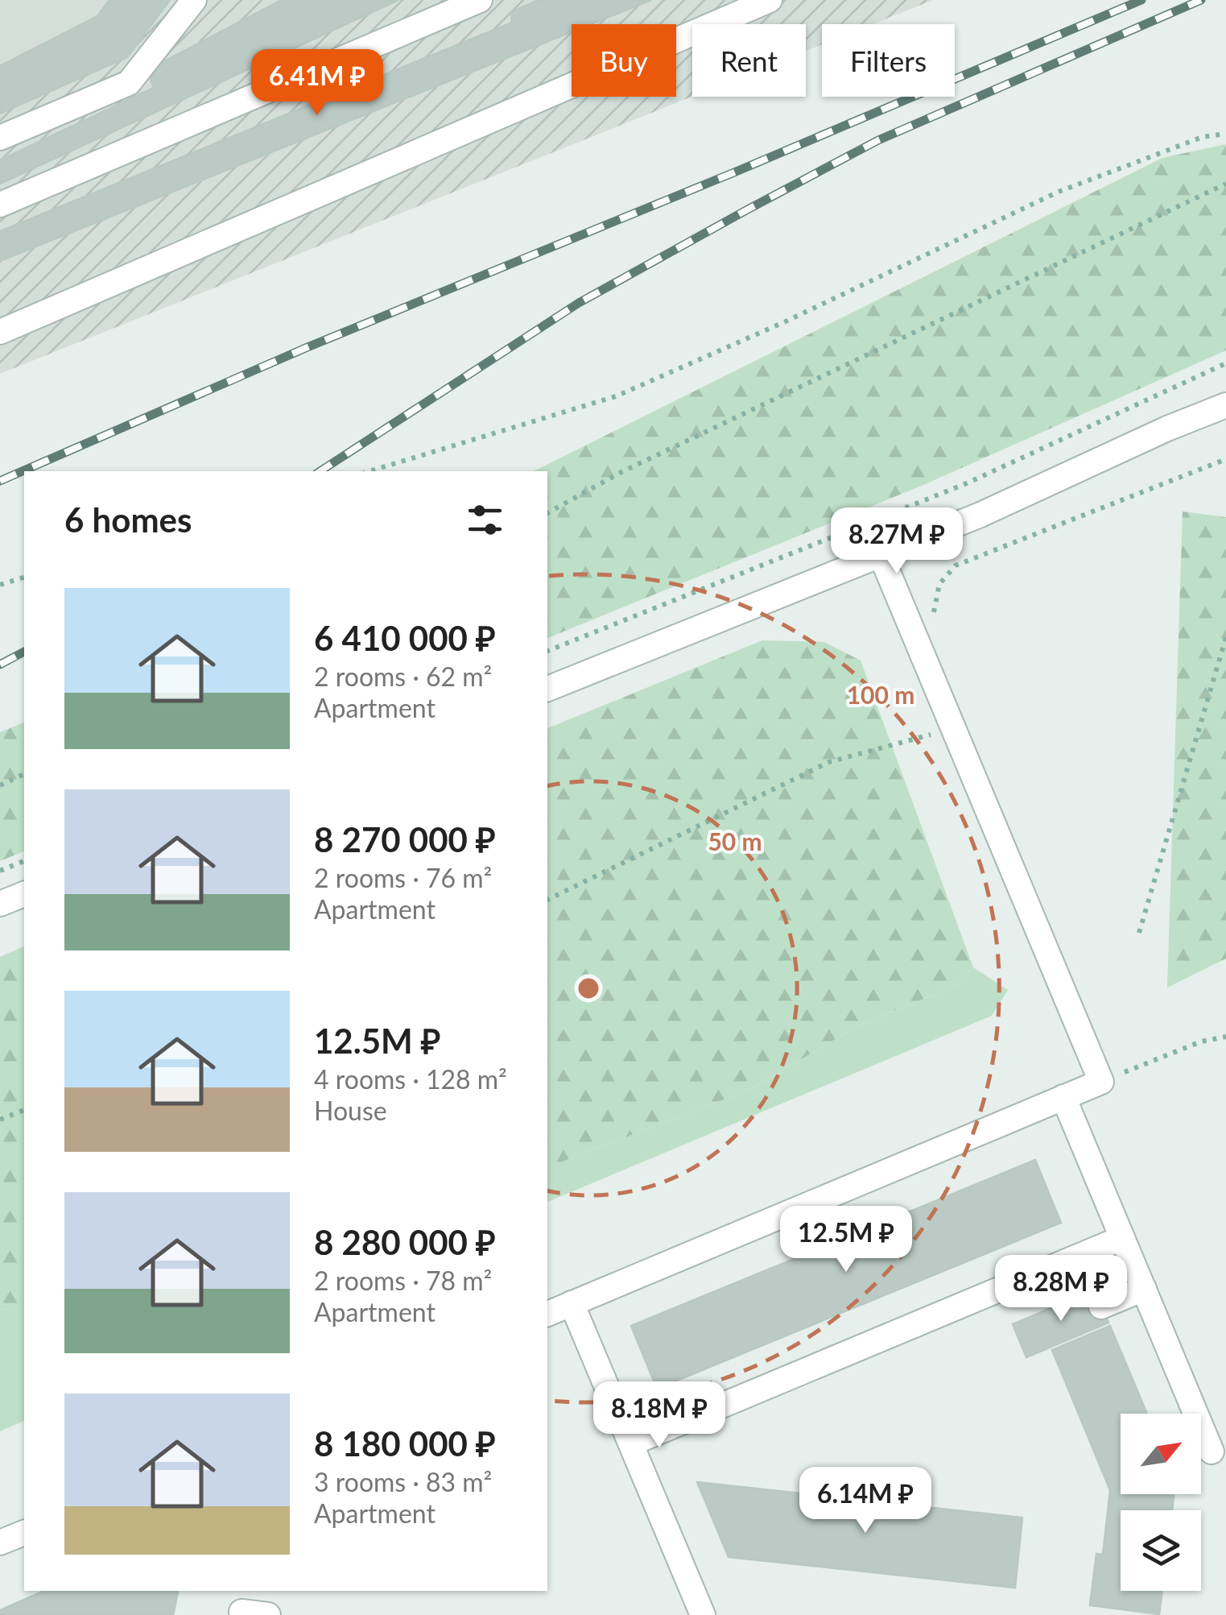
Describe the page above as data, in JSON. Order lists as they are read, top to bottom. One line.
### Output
{"north":"top right","page":{"chip":["Buy","Rent","Filters"],"price":["6.41M ₽","8.27M ₽","12.5M ₽","8.28M ₽","8.18M ₽","6.14M ₽"],"heading":"6 homes","list":[{"name":"6 410 000 ₽","note":"2 rooms · 62 m² · Apartment"},{"name":"8 270 000 ₽","note":"2 rooms · 76 m² · Apartment"},{"name":"12.5M ₽","note":"4 rooms · 128 m² · House"},{"name":"8 280 000 ₽","note":"2 rooms · 78 m² · Apartment"},{"name":"8 180 000 ₽","note":"3 rooms · 83 m² · Apartment"}]},"rings":["100 m","50 m"]}
